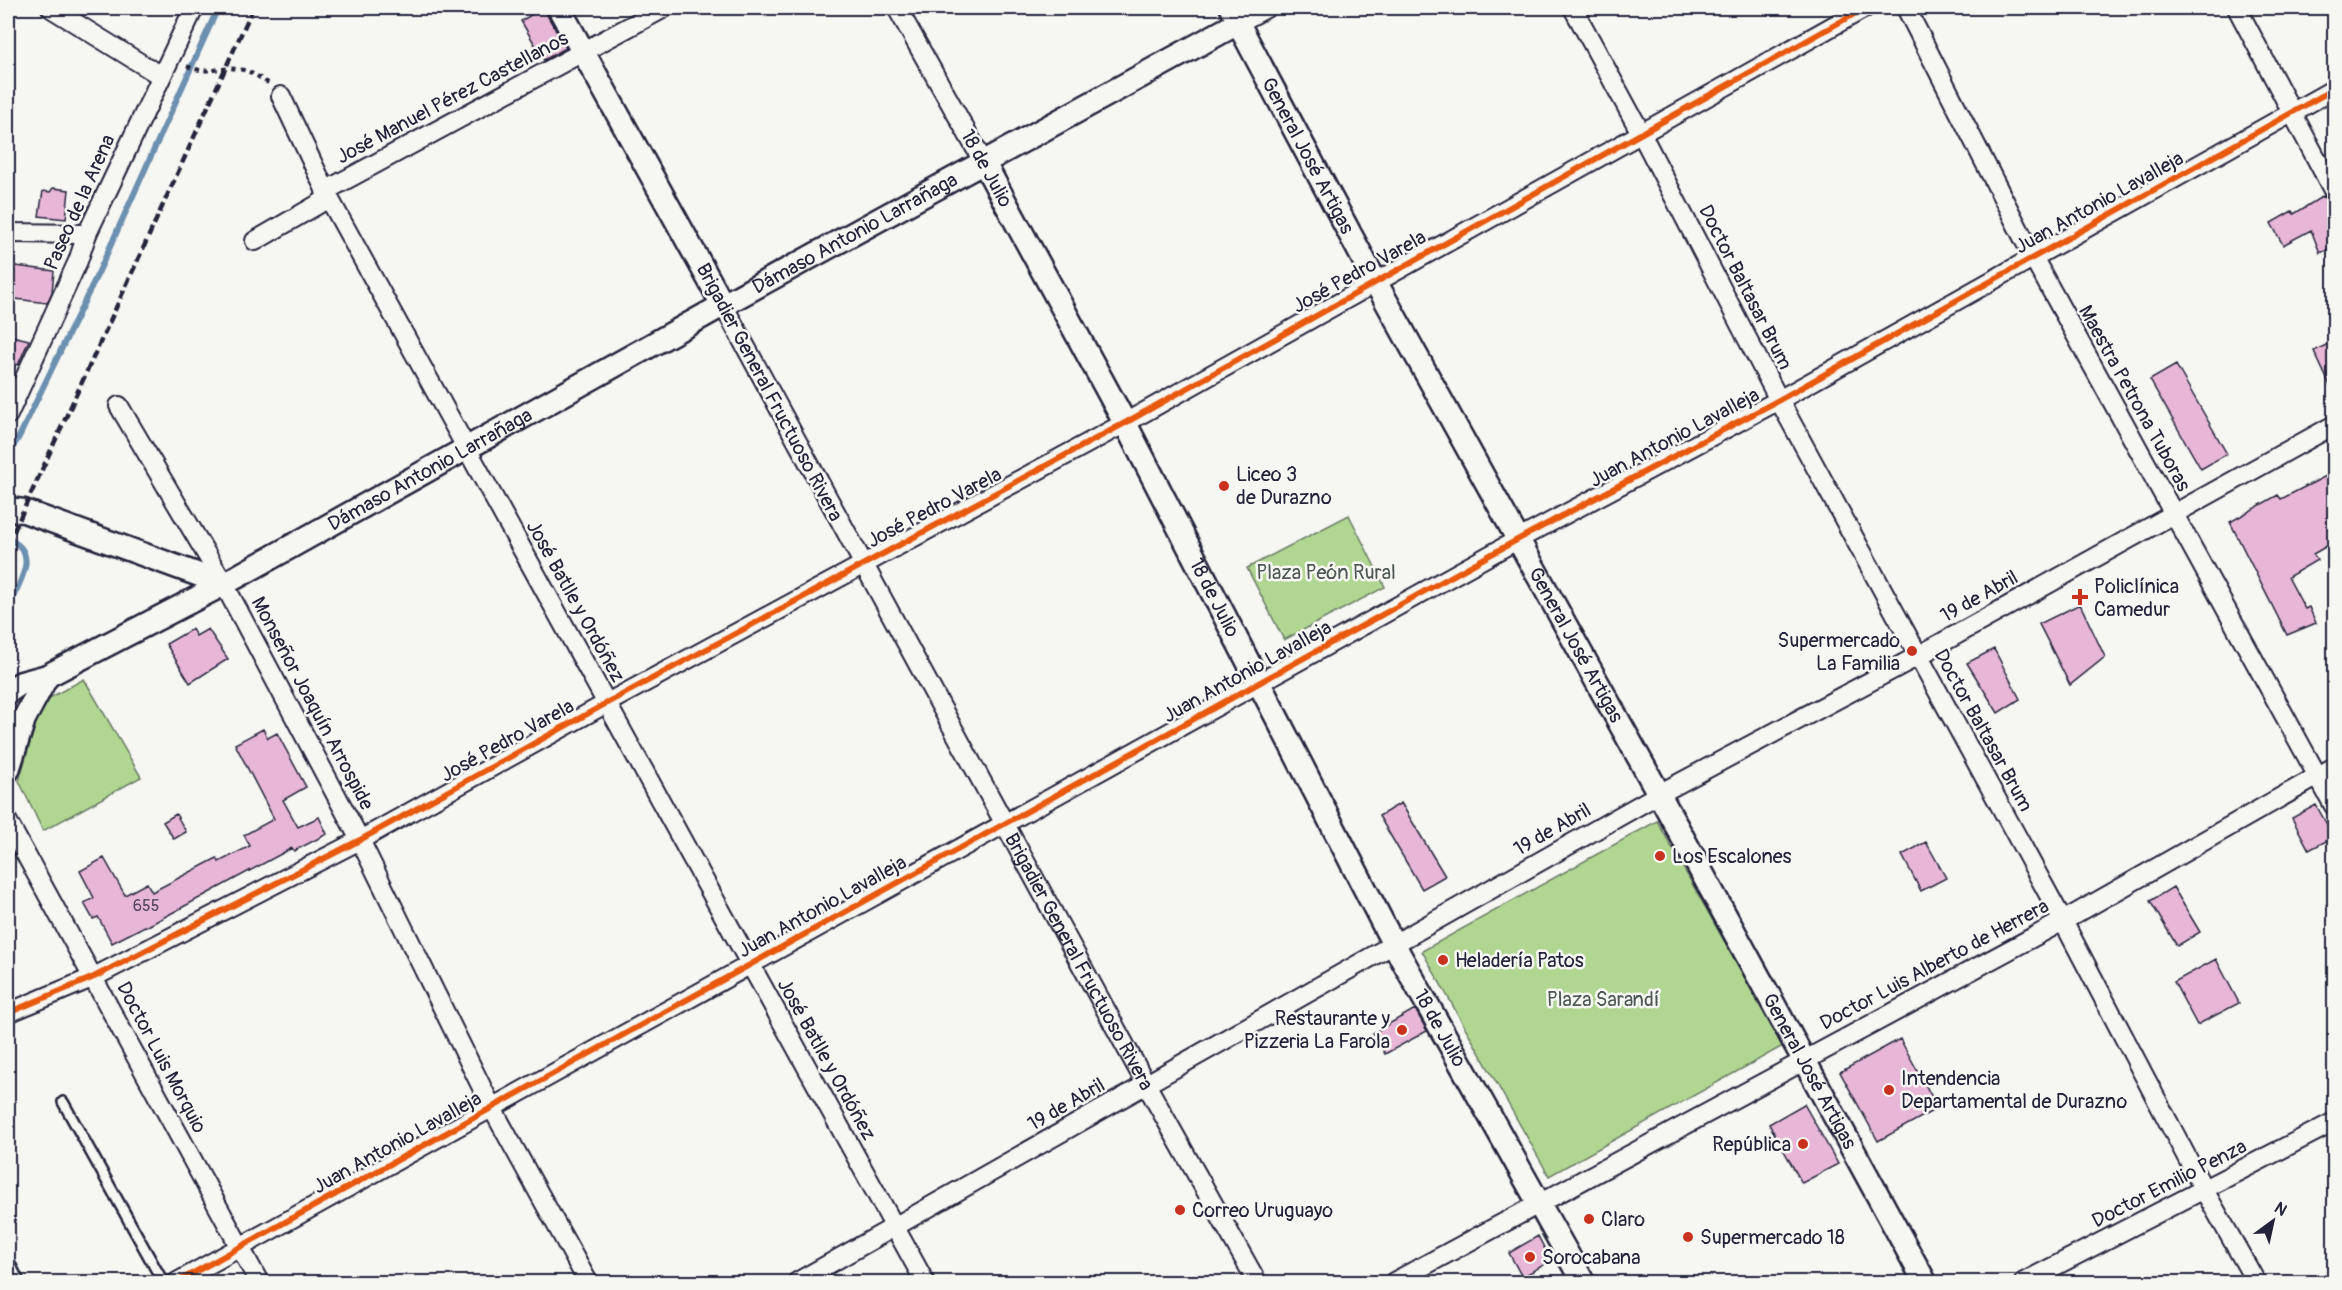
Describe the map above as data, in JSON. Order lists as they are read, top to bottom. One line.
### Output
{"streets":{"street":["José Manuel Pérez Castellanos","General José Artigas","18 de Julio","Paseo de la Arena","Juan Antonio Lavalleja","Dámaso Antonio Larrañaga","José Pedro Varela","Doctor Baltasar Brum","Brigadier General Fructuoso Rivera","Maestra Petrona Tuboras","19 de Abril","José Batlle y Ordóñez","Monseñor Joaquín Arrospide","Doctor Luis Alberto de Herrera","Doctor Luis Morquio","Doctor Emilio Penza"]},"crossings":[["José Manuel Pérez Castellanos","Brigadier General Fructuoso Rivera"],["José Manuel Pérez Castellanos","José Batlle y Ordóñez"],["General José Artigas","Juan Antonio Lavalleja"],["General José Artigas","Dámaso Antonio Larrañaga"],["General José Artigas","José Pedro Varela"],["General José Artigas","19 de Abril"],["General José Artigas","Doctor Luis Alberto de Herrera"],["18 de Julio","Juan Antonio Lavalleja"],["18 de Julio","Dámaso Antonio Larrañaga"],["18 de Julio","José Pedro Varela"],["18 de Julio","19 de Abril"],["18 de Julio","Doctor Luis Alberto de Herrera"],["Juan Antonio Lavalleja","Doctor Baltasar Brum"],["Juan Antonio Lavalleja","Brigadier General Fructuoso Rivera"],["Juan Antonio Lavalleja","Maestra Petrona Tuboras"],["Juan Antonio Lavalleja","José Batlle y Ordóñez"],["Juan Antonio Lavalleja","Monseñor Joaquín Arrospide"],["Juan Antonio Lavalleja","Doctor Luis Morquio"],["Dámaso Antonio Larrañaga","Brigadier General Fructuoso Rivera"],["Dámaso Antonio Larrañaga","José Batlle y Ordóñez"],["Dámaso Antonio Larrañaga","Monseñor Joaquín Arrospide"],["José Pedro Varela","Doctor Baltasar Brum"],["José Pedro Varela","Brigadier General Fructuoso Rivera"],["José Pedro Varela","José Batlle y Ordóñez"],["José Pedro Varela","Monseñor Joaquín Arrospide"],["José Pedro Varela","Doctor Luis Morquio"],["Doctor Baltasar Brum","19 de Abril"],["Doctor Baltasar Brum","Doctor Luis Alberto de Herrera"],["Doctor Baltasar Brum","Doctor Emilio Penza"],["Brigadier General Fructuoso Rivera","19 de Abril"],["Maestra Petrona Tuboras","19 de Abril"],["Maestra Petrona Tuboras","Doctor Luis Alberto de Herrera"],["19 de Abril","José Batlle y Ordóñez"]],"parks":["Plaza Peón Rural","Plaza Sarandí"],"places":{"other":["Liceo 3 de Durazno","Supermercado La Familia","Los Escalones","Heladería Patos","Restaurante y Pizzeria La Farola","Intendencia Departamental de Durazno","República","Correo Uruguayo","Claro","Supermercado 18","Sorocabana"],"health":["Policlínica Camedur"]},"house_numbers":["655"],"north":"top right"}
